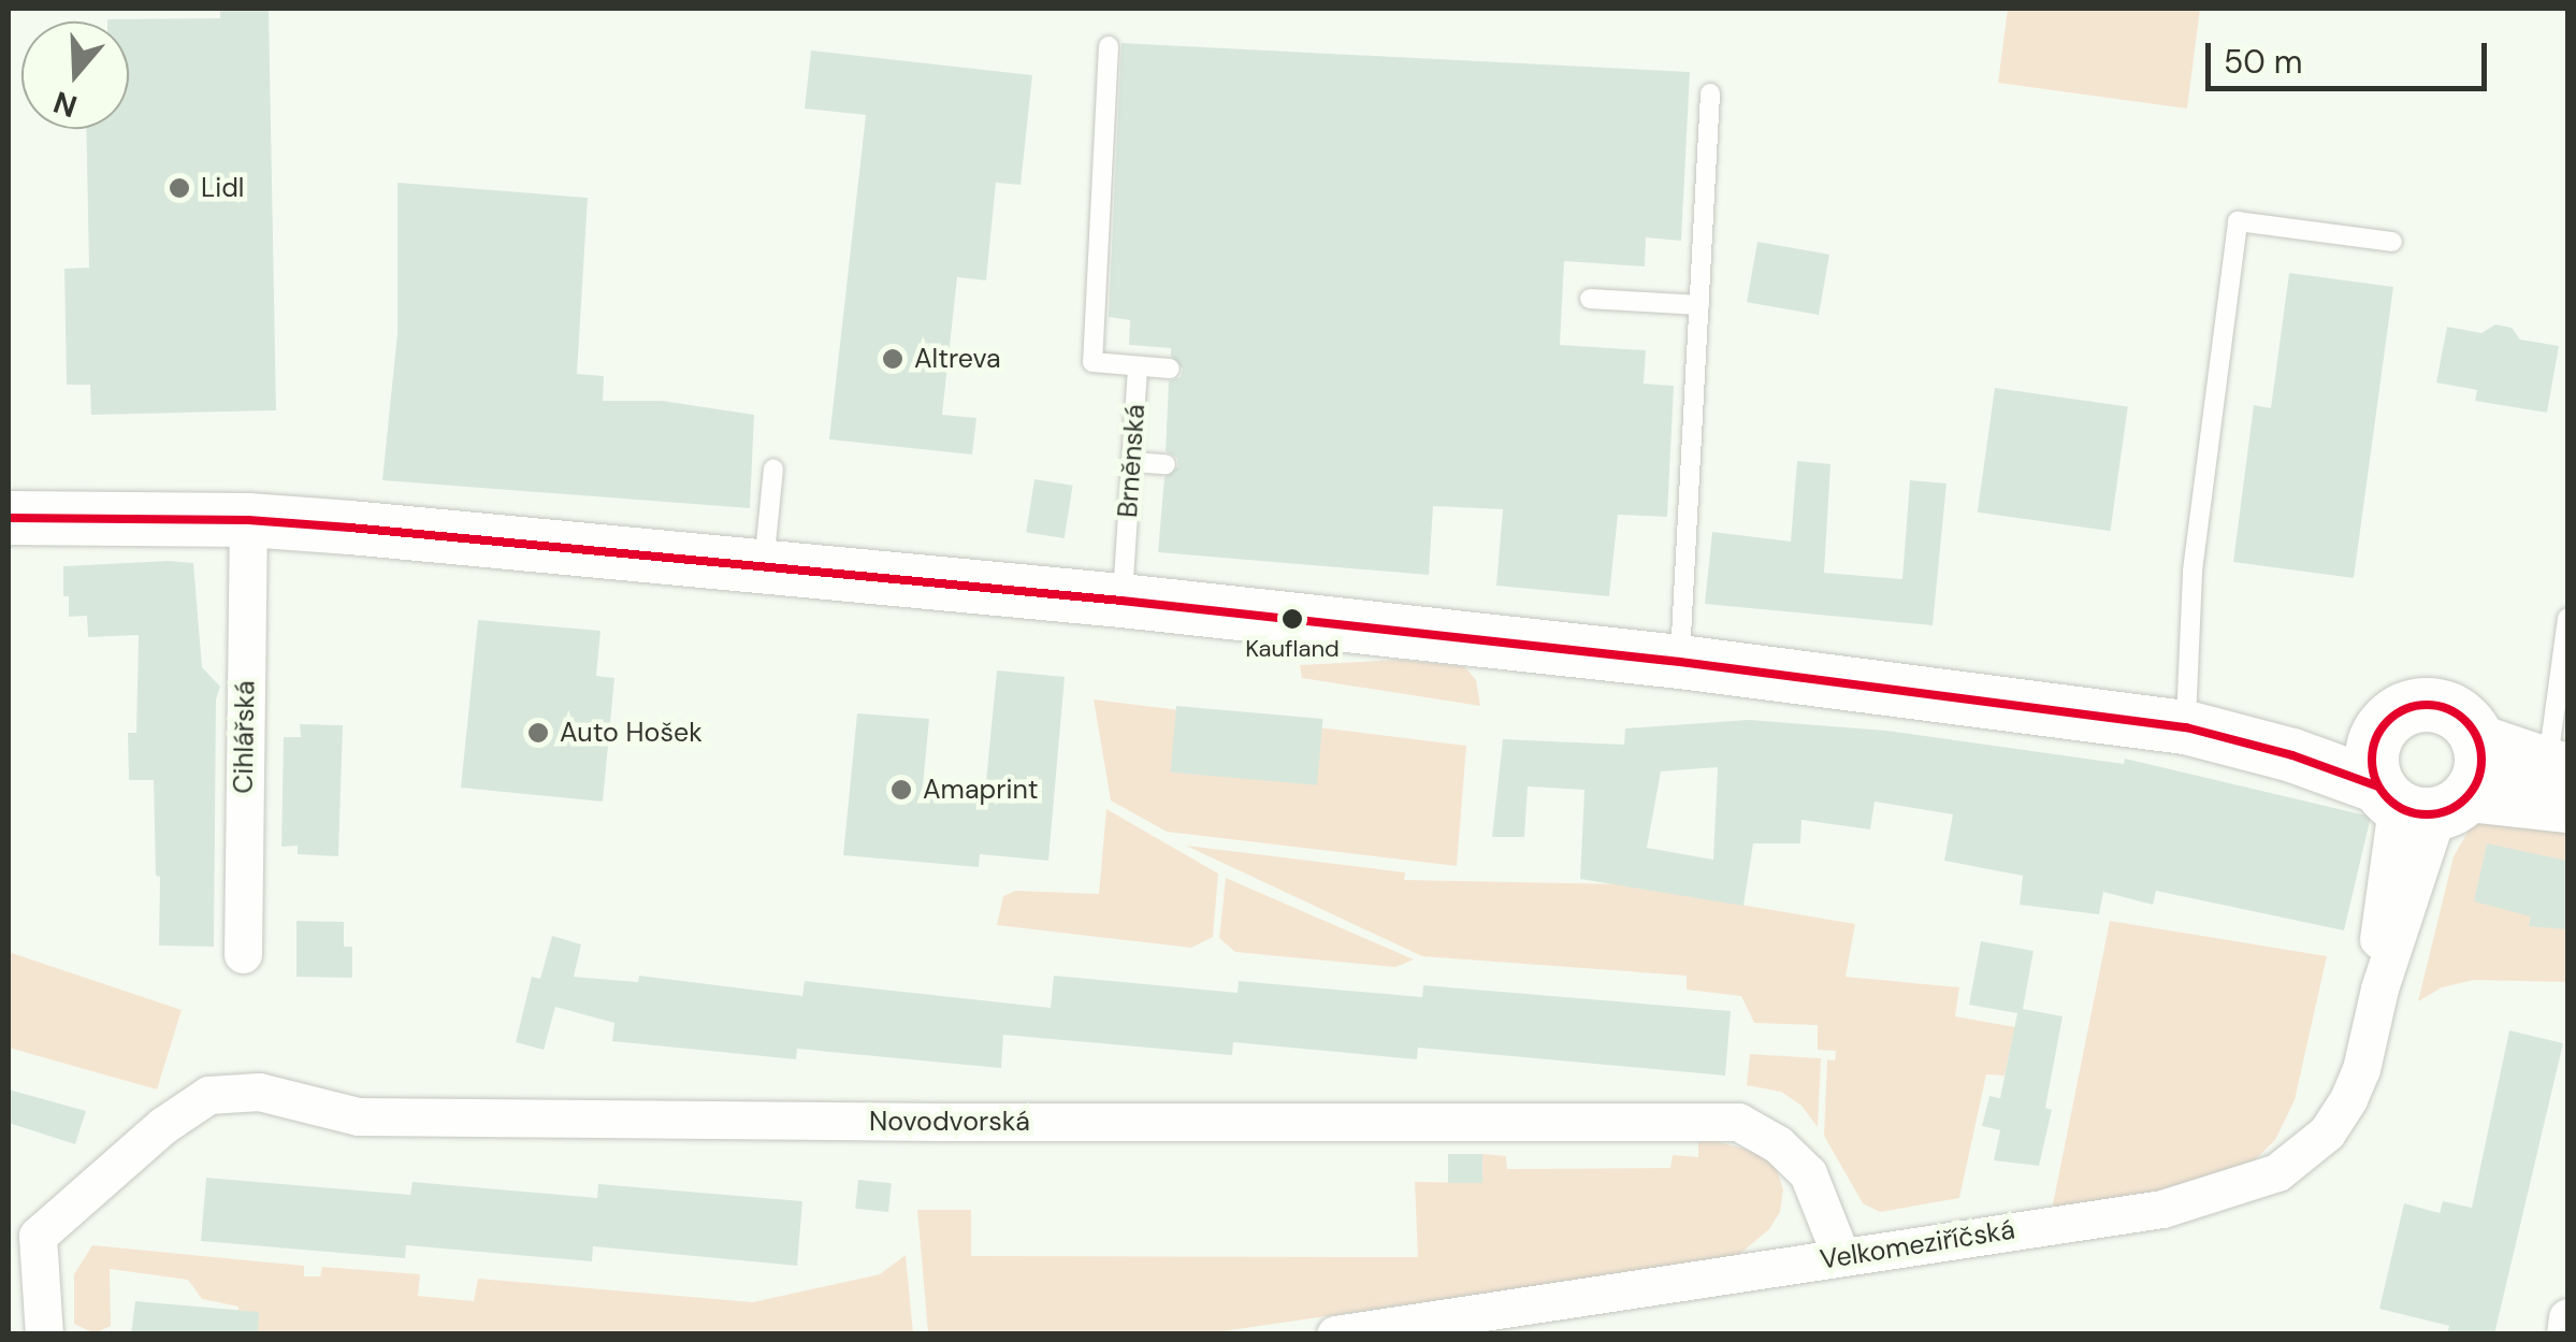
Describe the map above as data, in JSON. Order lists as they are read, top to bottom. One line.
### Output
{"streets":{"street":["Cihlářská","Novodvorská","Velkomeziříčská"],"lane":["Brněnská"]},"crossings":[["Novodvorská","Velkomeziříčská"]],"places":["Lidl","Altreva","Kaufland","Auto Hošek","Amaprint"],"scale_bar":"50 m","north":"bottom"}
